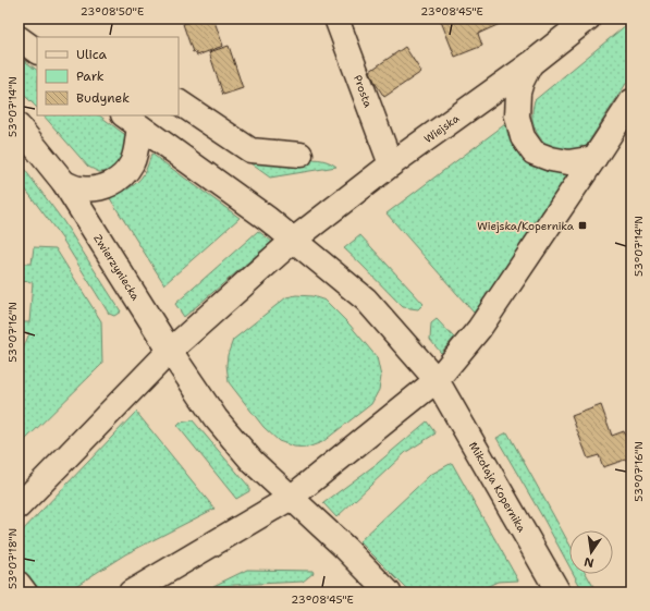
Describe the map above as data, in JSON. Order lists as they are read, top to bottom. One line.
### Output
{"streets":{"main road":["Prosta","Wiejska","Zwierzyniecka","Mikołaja Kopernika"]},"crossings":[["Prosta","Wiejska"],["Wiejska","Zwierzyniecka"],["Wiejska","Mikołaja Kopernika"]],"places":{"transit":["Wiejska/Kopernika"]},"legend":["Ulica","Park","Budynek"],"north":"bottom","coordinates":["23°08'50\"E","23°08'45\"E","53°07'14\"N","53°07'16\"N","53°07'18\"N"]}
